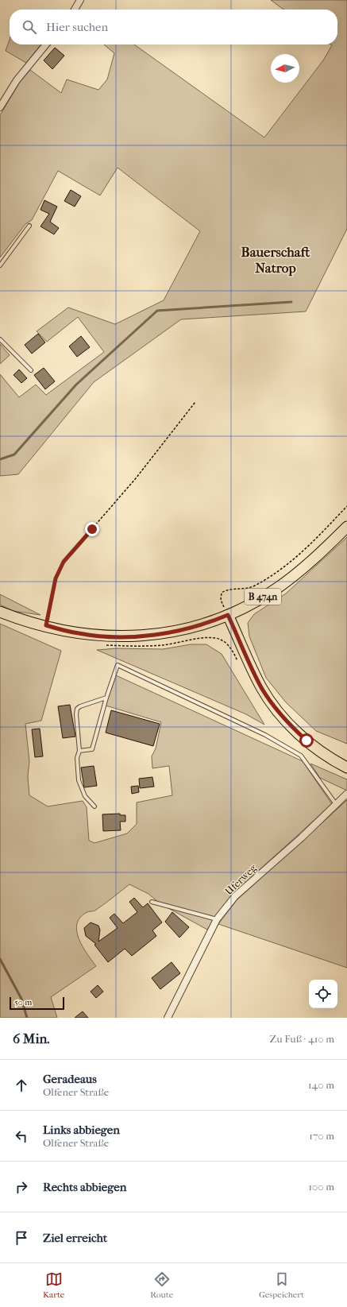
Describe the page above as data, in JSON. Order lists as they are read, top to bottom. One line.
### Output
{"streets":{"main road":["B 474n"],"street":["Uferweg"]},"districts":["Bauerschaft Natrop"],"scale_bar":"50 m","north":"left","page":{"search":"Hier suchen","scale":"50 m","heading":["6 Min.","Zu Fuß · 410 m"],"list":[["Geradeaus","Olfener Straße","140 m"],["Links abbiegen","Olfener Straße","170 m"],["Rechts abbiegen","100 m"],"Ziel erreicht"],"nav":["Karte","Route","Gespeichert"]}}
